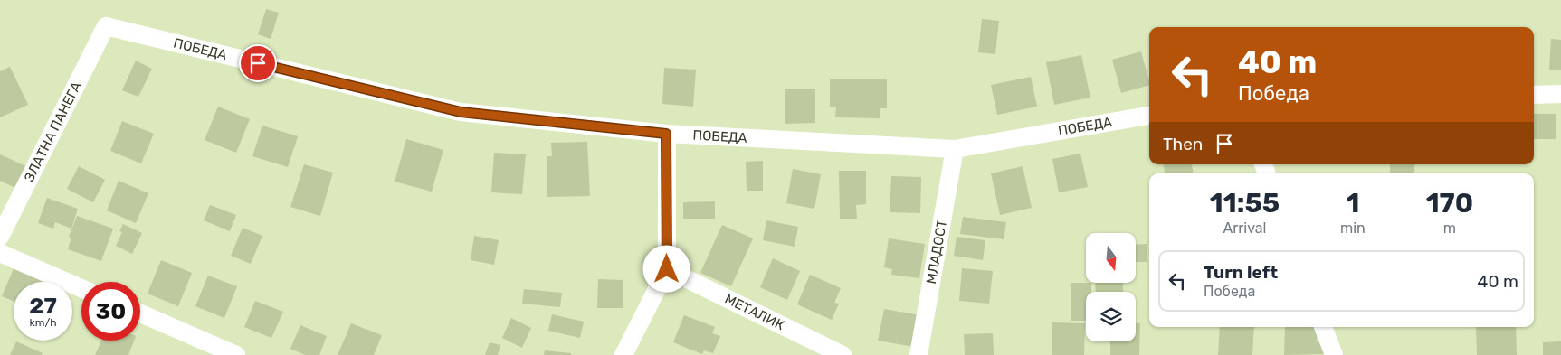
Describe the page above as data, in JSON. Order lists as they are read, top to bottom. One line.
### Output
{"streets":{"street":["ПОБЕДА","ЗЛАТНА ПАНЕГА","МЛАДОСТ","МЕТАЛИК"]},"crossings":[["ПОБЕДА","ЗЛАТНА ПАНЕГА"],["ПОБЕДА","МЛАДОСТ"]],"north":"bottom","page":{"turn":["40 m","Победа"],"then":"Then","eta":["11:55","Arrival","1","min","170","m"],"list":[{"name":"Turn left","note":"Победа","value":"40 m"}],"speed":"27 km/h","limit":"30"}}
